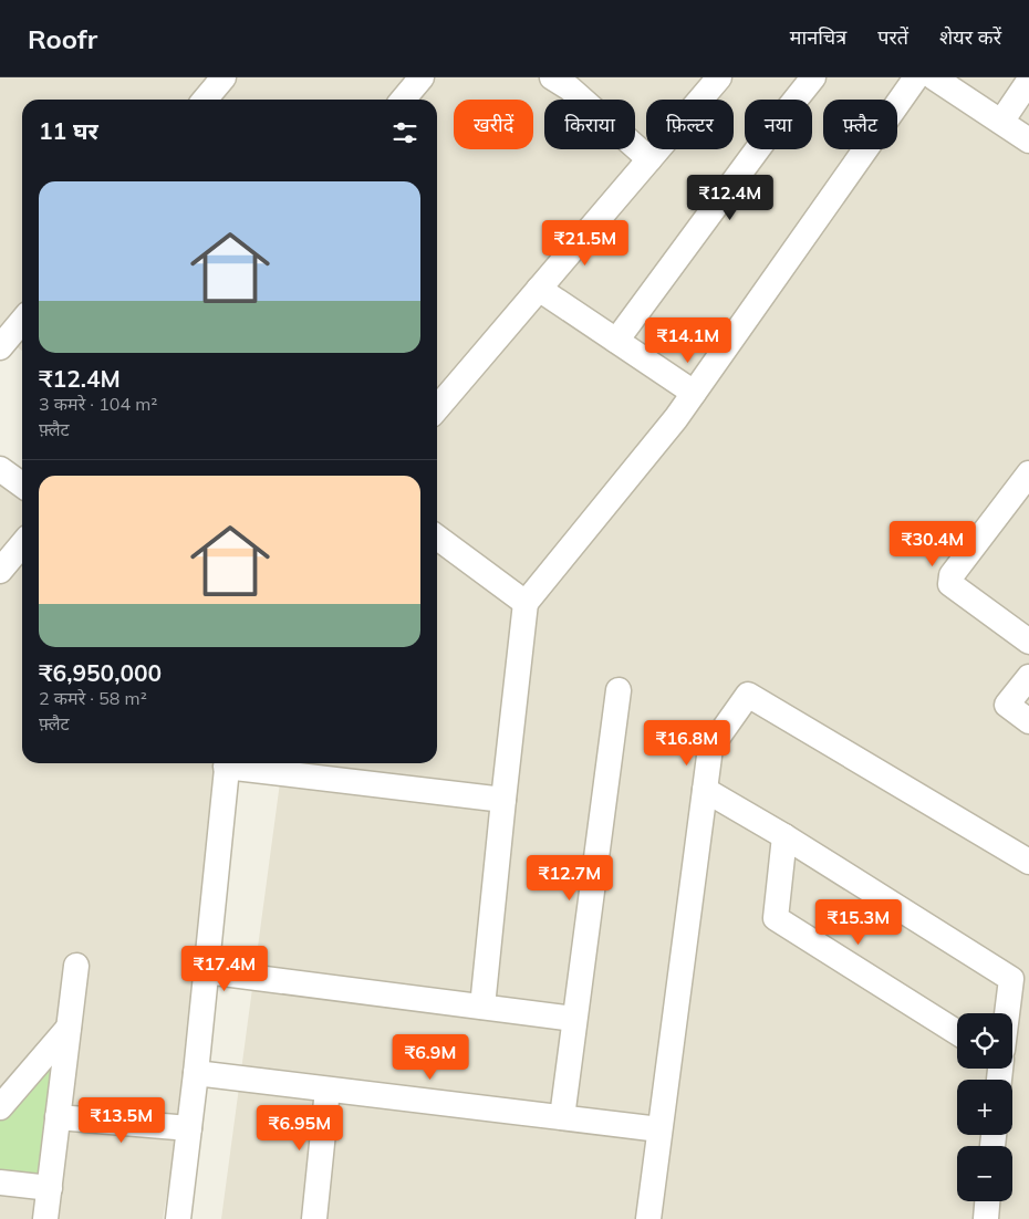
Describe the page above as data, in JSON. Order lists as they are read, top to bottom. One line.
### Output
{"page":{"header":"Roofr","nav":["मानचित्र","परतें","शेयर करें"],"chip":["खरीदें","किराया","फ़िल्टर","नया","फ़्लैट"],"heading":"11 घर","list":[{"name":"₹12.4M","note":"3 कमरे · 104 m² · फ़्लैट"},{"name":"₹6,950,000","note":"2 कमरे · 58 m² · फ़्लैट"}],"price":["₹12.4M","₹21.5M","₹14.1M","₹30.4M","₹16.8M","₹12.7M","₹15.3M","₹17.4M","₹6.9M","₹13.5M","₹6.95M"],"map_buttons":["+","−"]}}
